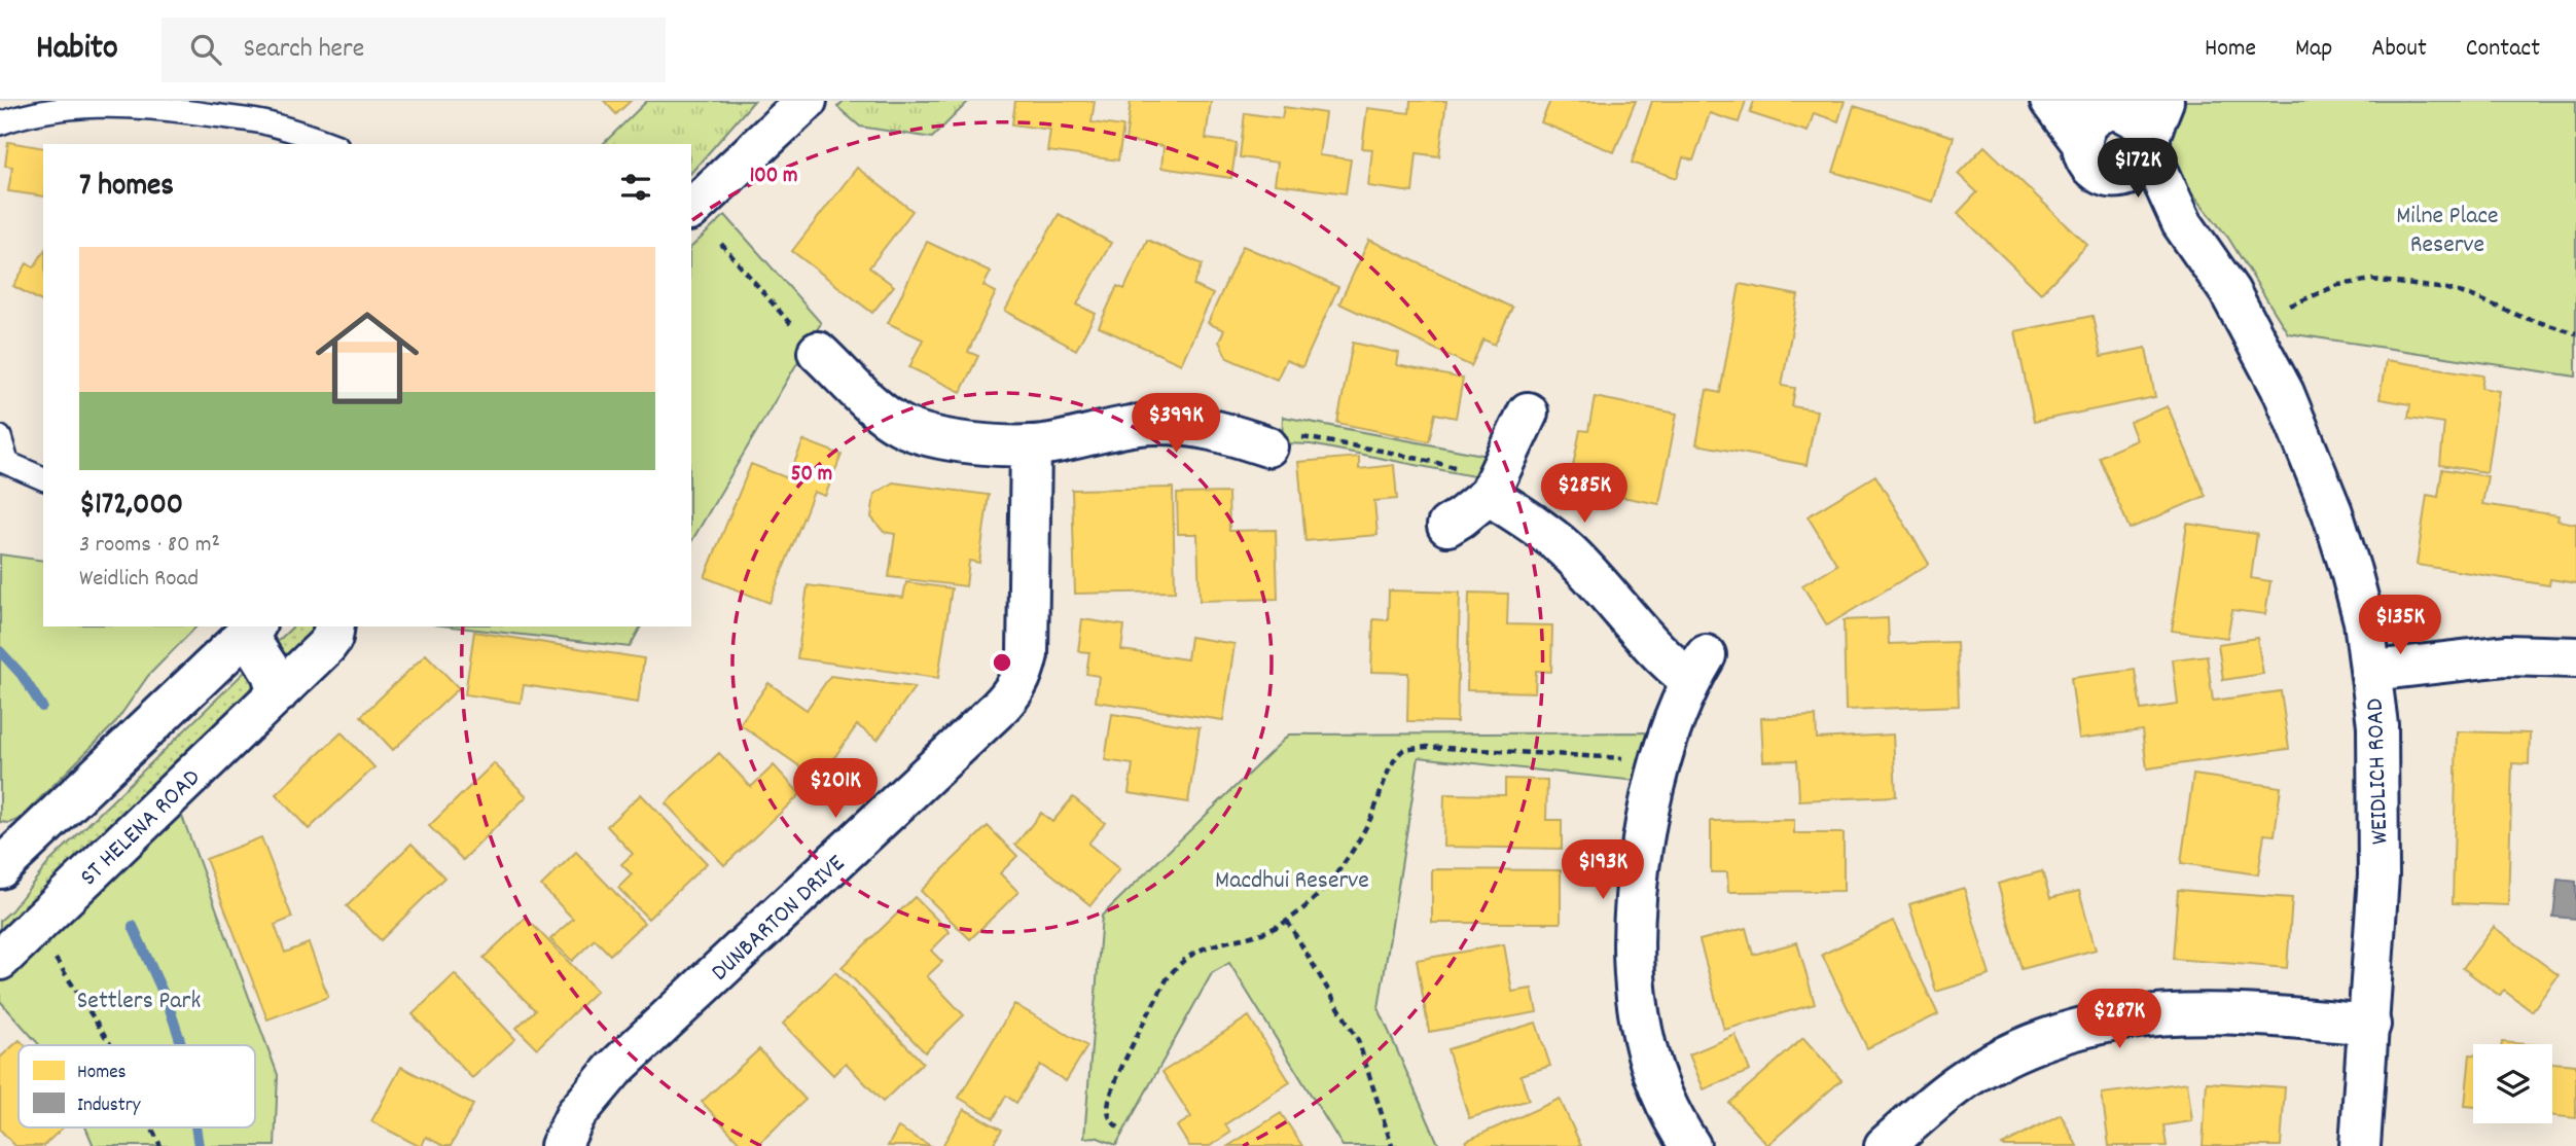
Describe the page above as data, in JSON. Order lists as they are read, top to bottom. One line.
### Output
{"streets":{"street":["WEIDLICH ROAD","ST HELENA ROAD","DUNBARTON DRIVE"]},"parks":["Milne Place Reserve","Macdhui Reserve","Settlers Park"],"legend":["Homes","Industry"],"page":{"header":"Habito","search":"Search here","nav":["Home","Map","About","Contact"],"price":["$172K","$399K","$285K","$135K","$201K","$193K","$287K"],"heading":"7 homes","list":[{"name":"$172,000","note":"3 rooms · 80 m² · Weidlich Road"}]},"rings":["100 m","50 m"]}
